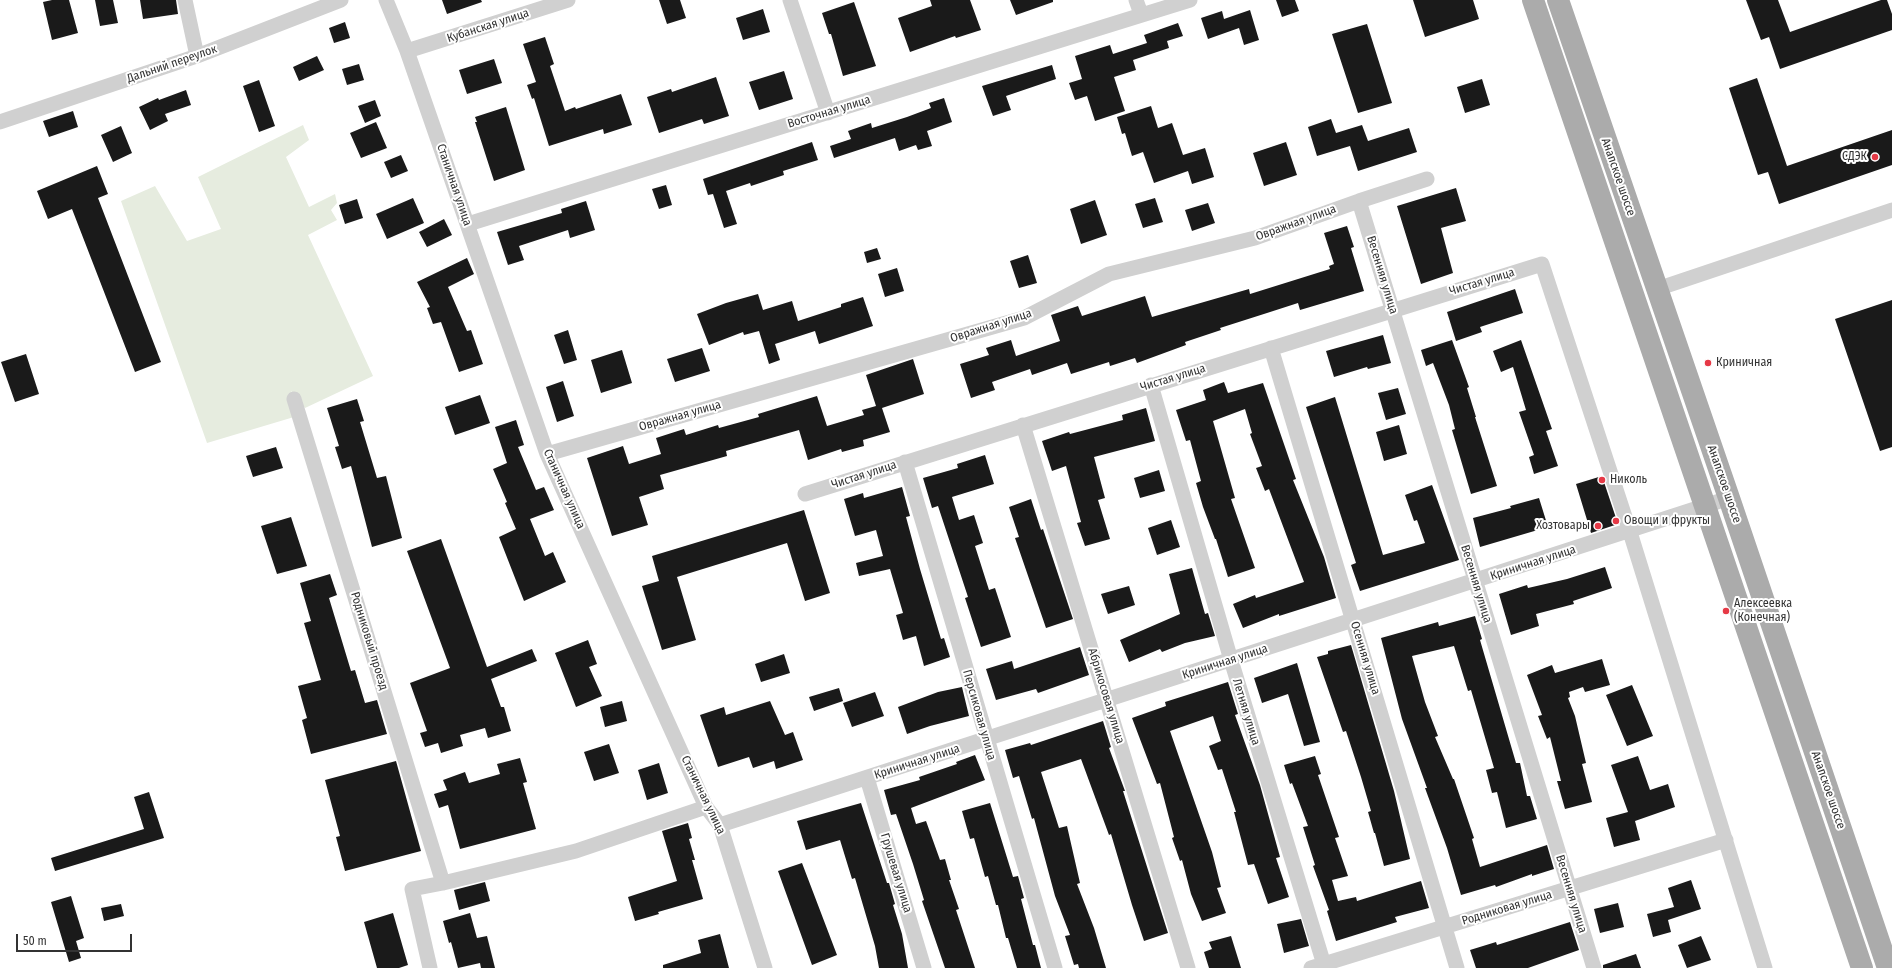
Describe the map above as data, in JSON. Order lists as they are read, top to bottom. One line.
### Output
{"streets":{"main road":["Анапское шоссе"],"street":["Кубанская улица","Дальний переулок","Восточная улица","Станичная улица","Овражная улица","Весенняя улица","Чистая улица","Криничная улица","Родниковый проезд","Осенняя улица","Абрикосовая улица","Летняя улица","Персиковая улица","Грушевая улица","Родниковая улица"]},"crossings":[["Кубанская улица","Станичная улица"],["Восточная улица","Станичная улица"],["Анапское шоссе","Криничная улица"],["Станичная улица","Овражная улица"],["Станичная улица","Криничная улица"],["Овражная улица","Весенняя улица"],["Весенняя улица","Чистая улица"],["Весенняя улица","Криничная улица"],["Весенняя улица","Родниковая улица"],["Чистая улица","Криничная улица"],["Чистая улица","Осенняя улица"],["Чистая улица","Абрикосовая улица"],["Чистая улица","Летняя улица"],["Чистая улица","Персиковая улица"],["Криничная улица","Осенняя улица"],["Криничная улица","Абрикосовая улица"],["Криничная улица","Летняя улица"],["Криничная улица","Персиковая улица"],["Криничная улица","Грушевая улица"],["Осенняя улица","Родниковая улица"],["Летняя улица","Родниковая улица"]],"places":["СДЭК","Криничная","Николь","Овощи и фрукты","Хозтовары","Алексеевка (Конечная)"],"scale_bar":"50 m"}
